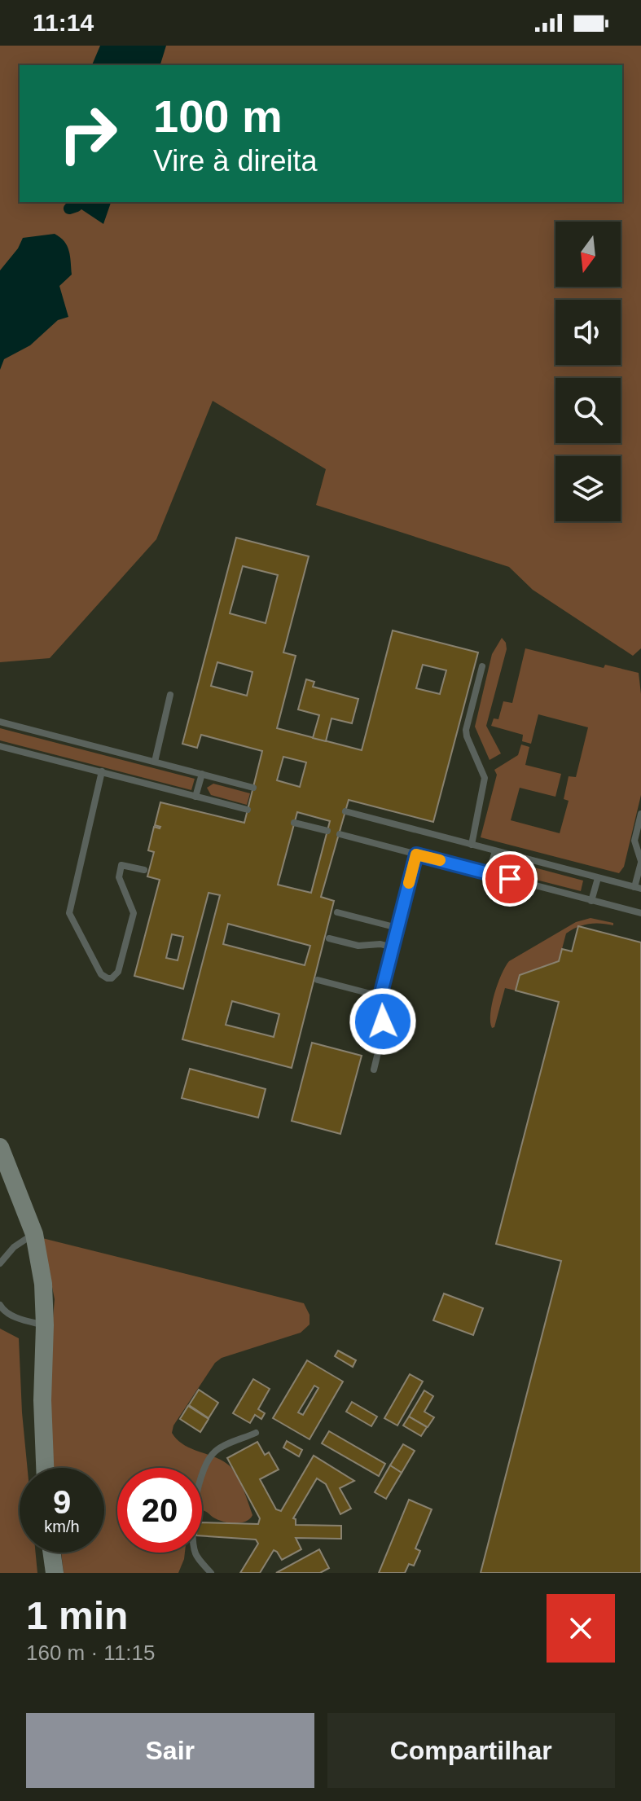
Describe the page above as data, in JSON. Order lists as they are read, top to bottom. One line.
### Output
{"north":"bottom","page":{"status":"11:14","turn":["100 m","Vire à direita"],"speed":"9 km/h","limit":"20","heading":["1 min","160 m · 11:15"],"buttons":["Sair","Compartilhar"]}}
